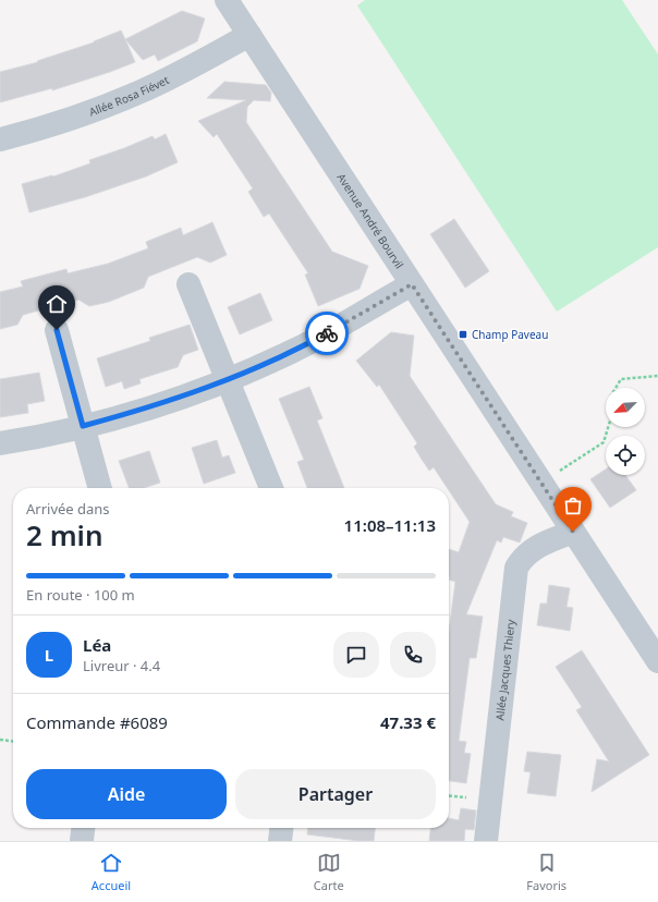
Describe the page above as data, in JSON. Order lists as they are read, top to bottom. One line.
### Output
{"streets":{"street":["Allée Rosa Fiévet","Avenue André Bourvil","Allée Jacques Thiery"]},"crossings":[["Allée Rosa Fiévet","Avenue André Bourvil"],["Avenue André Bourvil","Allée Jacques Thiery"]],"places":{"transit":["Champ Paveau"]},"north":"bottom left","page":{"heading":["2 min","Arrivée dans","11:08–11:13"],"panel":["Léa","Livreur · 4.4","Commande #6089","47.33 €"],"bar":"En route · 100 m","round":"L","buttons":["Aide","Partager"],"tabs":["Accueil","Carte","Favoris"]}}
